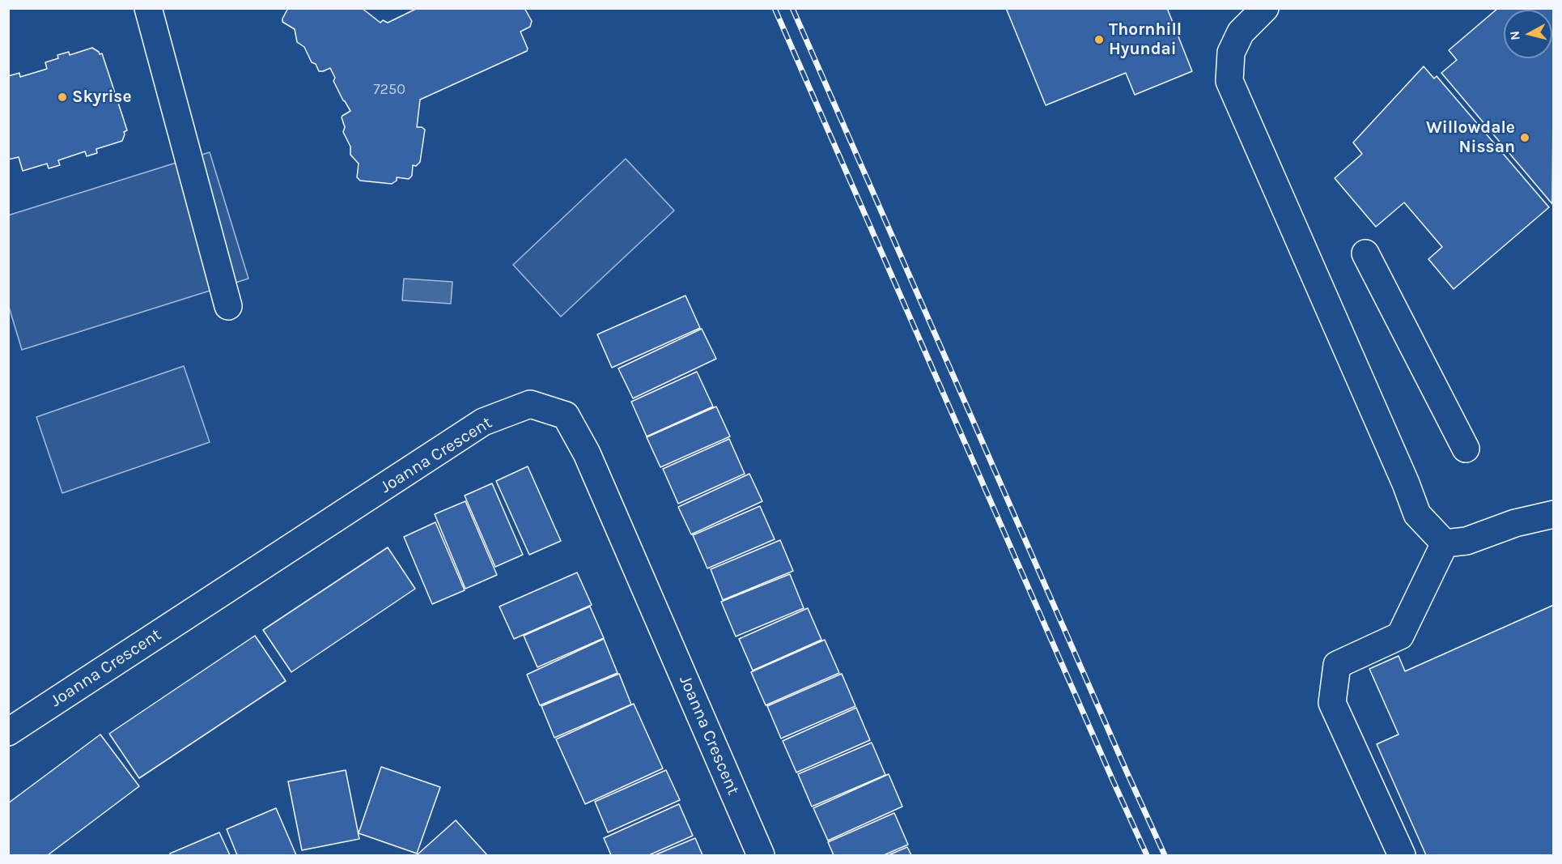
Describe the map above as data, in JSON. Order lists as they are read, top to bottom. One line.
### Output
{"streets":{"street":["Joanna Crescent"]},"places":["Thornhill Hyundai","Skyrise","Willowdale Nissan"],"house_numbers":["7250"],"north":"left"}
